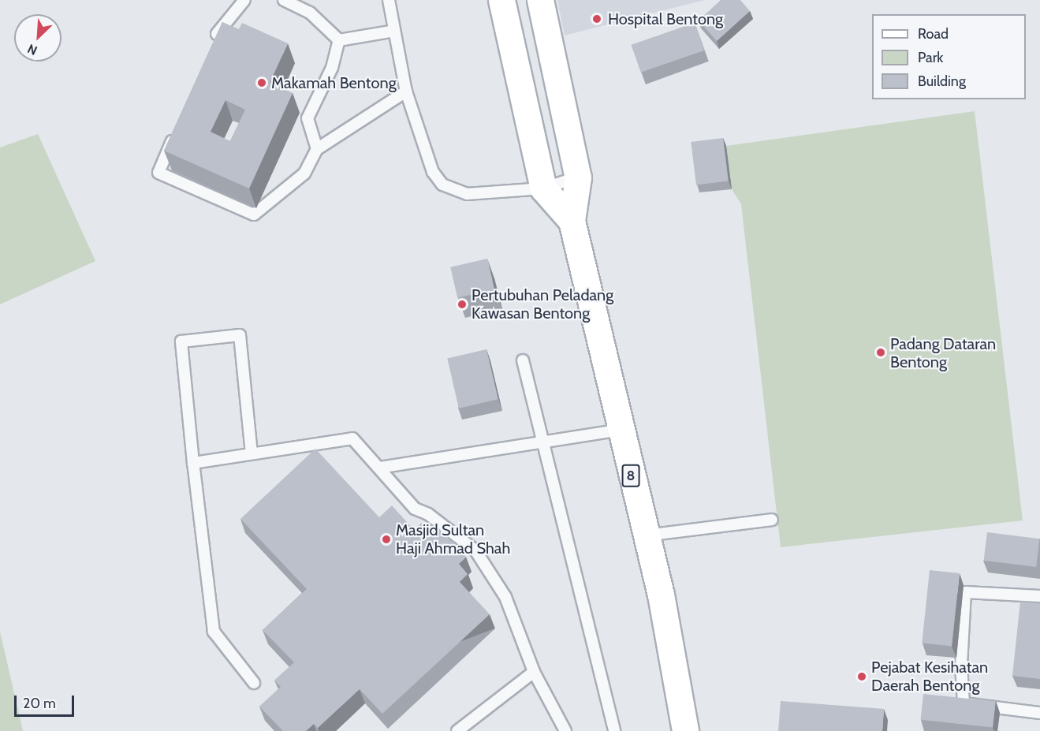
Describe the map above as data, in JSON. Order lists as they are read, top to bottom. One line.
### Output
{"streets":{"main road":["8"]},"places":["Hospital Bentong","Makamah Bentong","Pertubuhan Peladang Kawasan Bentong","Padang Dataran Bentong","Masjid Sultan Haji Ahmad Shah","Pejabat Kesihatan Daerah Bentong"],"legend":["Road","Park","Building"],"scale_bar":"20 m","north":"bottom left"}
